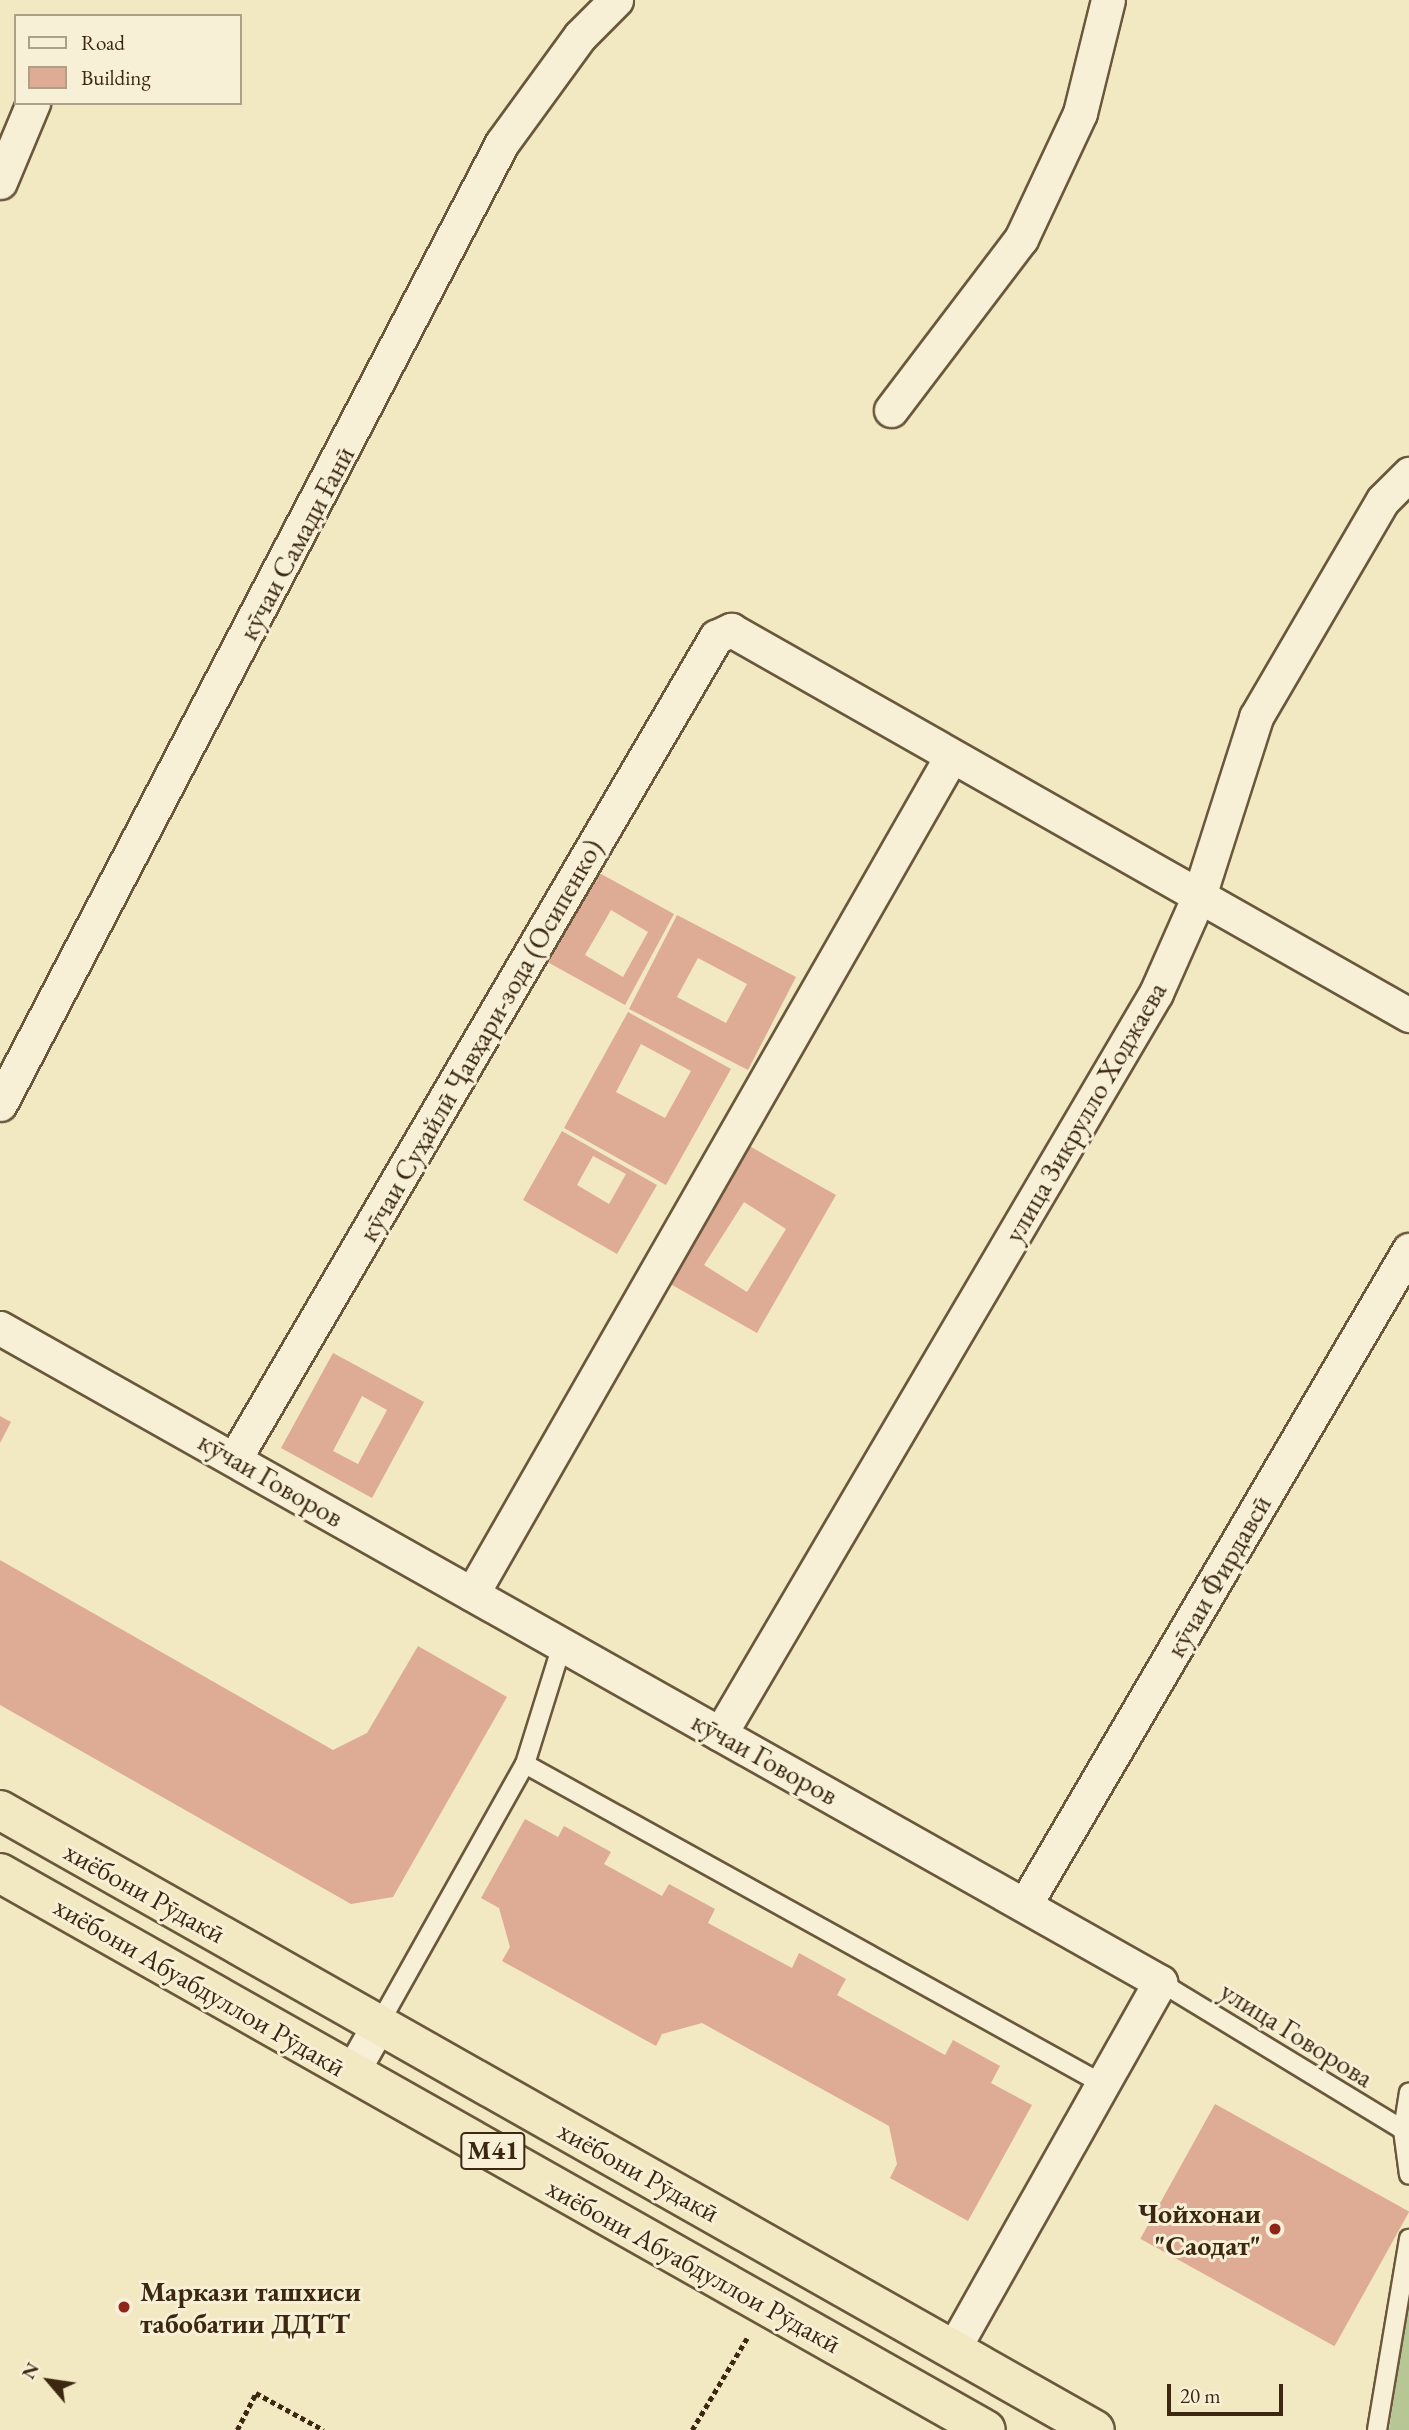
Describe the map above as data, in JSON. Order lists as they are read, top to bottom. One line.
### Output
{"streets":{"highway":["хиёбони Рӯдакӣ","хиёбони Абуабдуллои Рӯдакӣ","M41"],"street":["кӯчаи Самади Ғанӣ","кӯчаи Суҳайлӣ Ҷавҳари-зода (Осипенко)","улица Зикрулло Ходжаева","кӯчаи Говоров","кӯчаи Фирдавсӣ"],"lane":["улица Говорова"]},"crossings":[["кӯчаи Суҳайлӣ Ҷавҳари-зода (Осипенко)","кӯчаи Говоров"],["улица Зикрулло Ходжаева","кӯчаи Говоров"],["кӯчаи Говоров","кӯчаи Фирдавсӣ"],["кӯчаи Говоров","улица Говорова"]],"places":["Чойхонаи \"Саодат\"","Маркази ташхиси табобатии ДДТТ"],"legend":["Road","Building"],"scale_bar":"20 m","north":"top left"}
